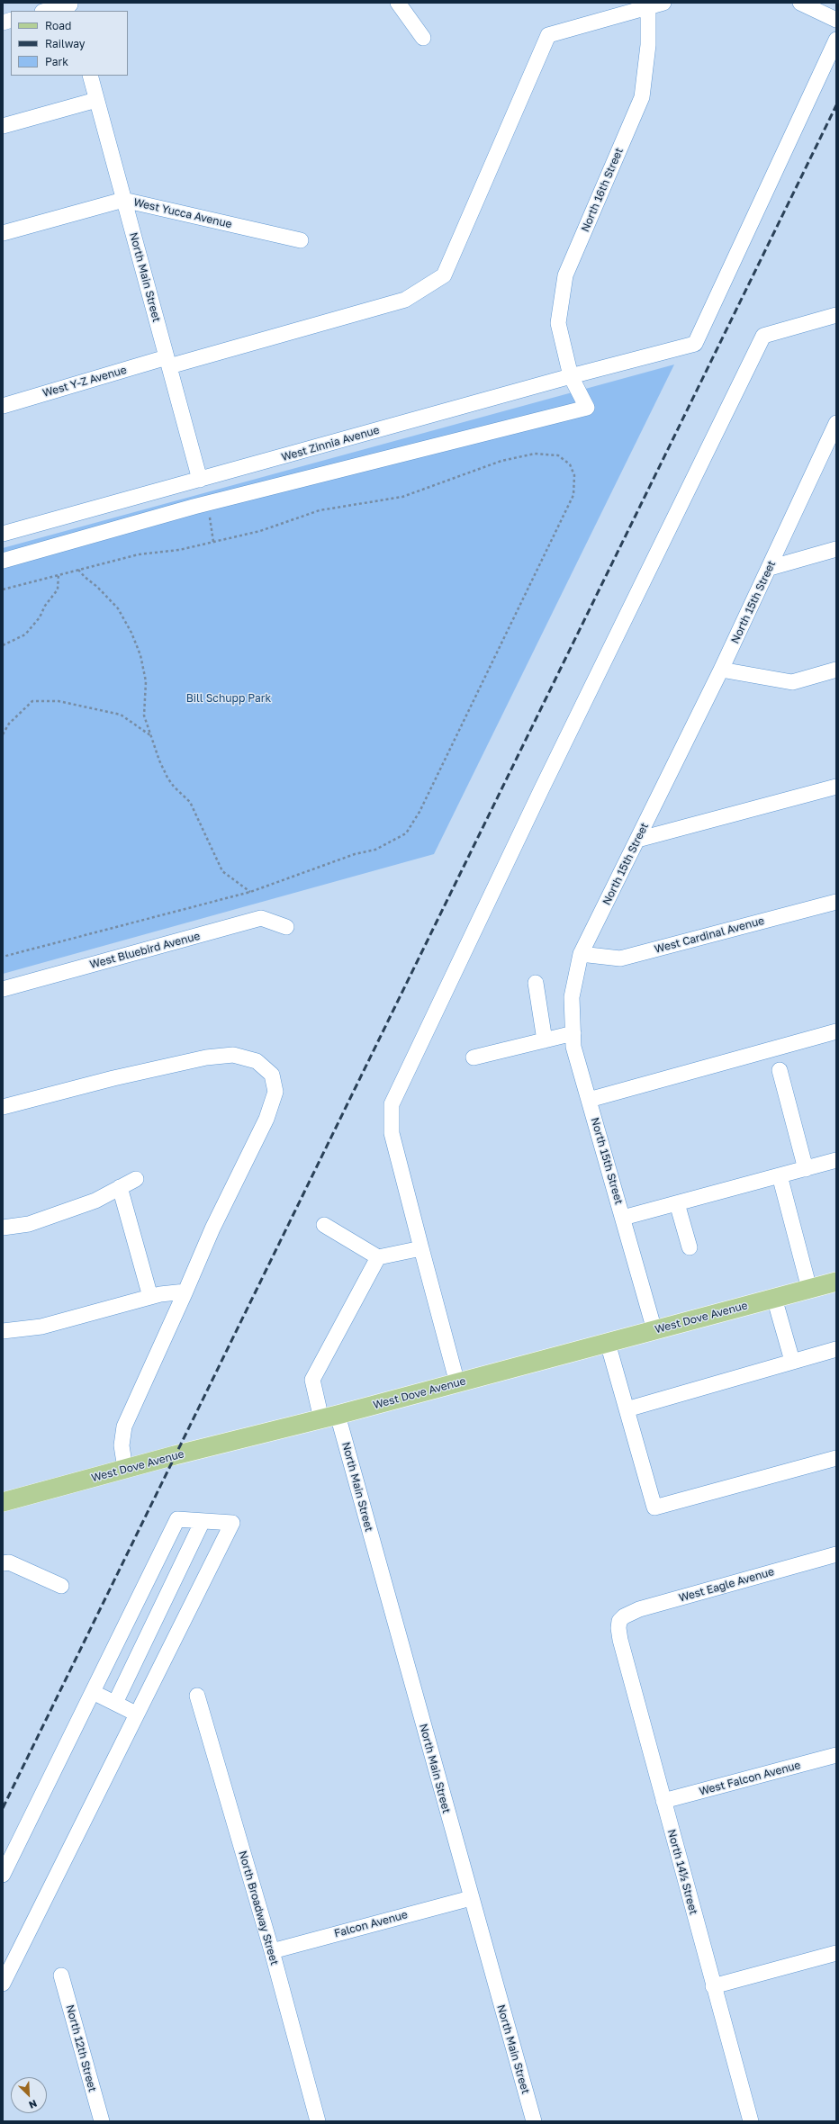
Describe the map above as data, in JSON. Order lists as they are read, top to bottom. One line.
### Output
{"streets":{"main road":["West Dove Avenue"],"street":["North 16th Street","West Yucca Avenue","North Main Street","West Y-Z Avenue","West Zinnia Avenue","North 15th Street","West Cardinal Avenue","West Bluebird Avenue","West Eagle Avenue","West Falcon Avenue","North 14½ Street","North Broadway Street","Falcon Avenue","North 12th Street"]},"crossings":[["North 16th Street","West Y-Z Avenue"],["North 16th Street","West Zinnia Avenue"],["West Yucca Avenue","North Main Street"],["North Main Street","West Y-Z Avenue"],["North Main Street","West Zinnia Avenue"],["North Main Street","West Dove Avenue"],["North Main Street","Falcon Avenue"],["North 15th Street","West Cardinal Avenue"],["North 15th Street","West Dove Avenue"],["West Eagle Avenue","North 14½ Street"],["West Falcon Avenue","North 14½ Street"],["North Broadway Street","Falcon Avenue"]],"parks":["Bill Schupp Park"],"legend":["Road","Railway","Park"],"north":"bottom right"}
